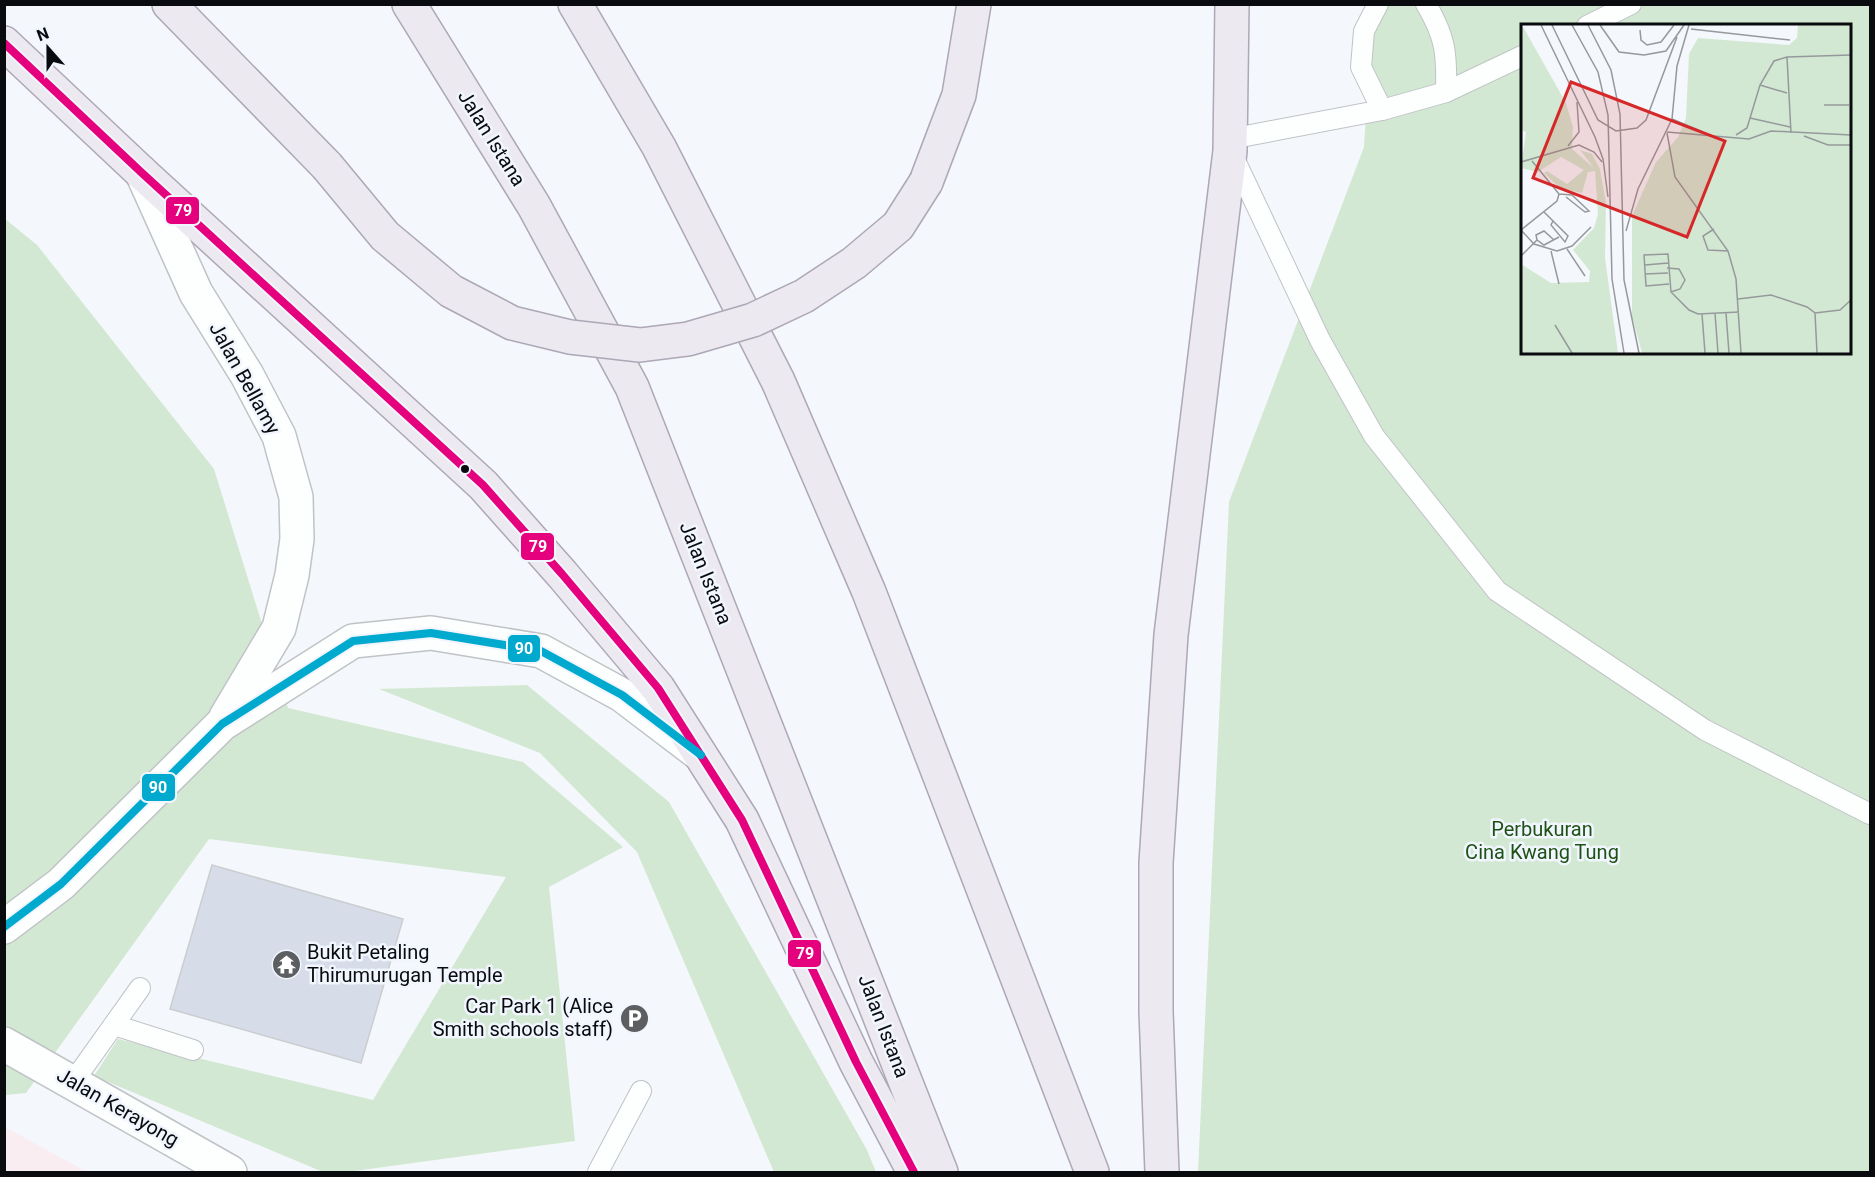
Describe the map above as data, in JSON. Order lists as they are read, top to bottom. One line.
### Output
{"streets":{"main road":["Jalan Istana"],"street":["Jalan Bellamy","Jalan Kerayong"]},"parks":["Perbukuran Cina Kwang Tung"],"places":{"temple":["Bukit Petaling Thirumurugan Temple"],"parking":["Car Park 1 (Alice Smith schools staff)"]},"lines":["transit line 79","transit line 90"],"north":"top"}
